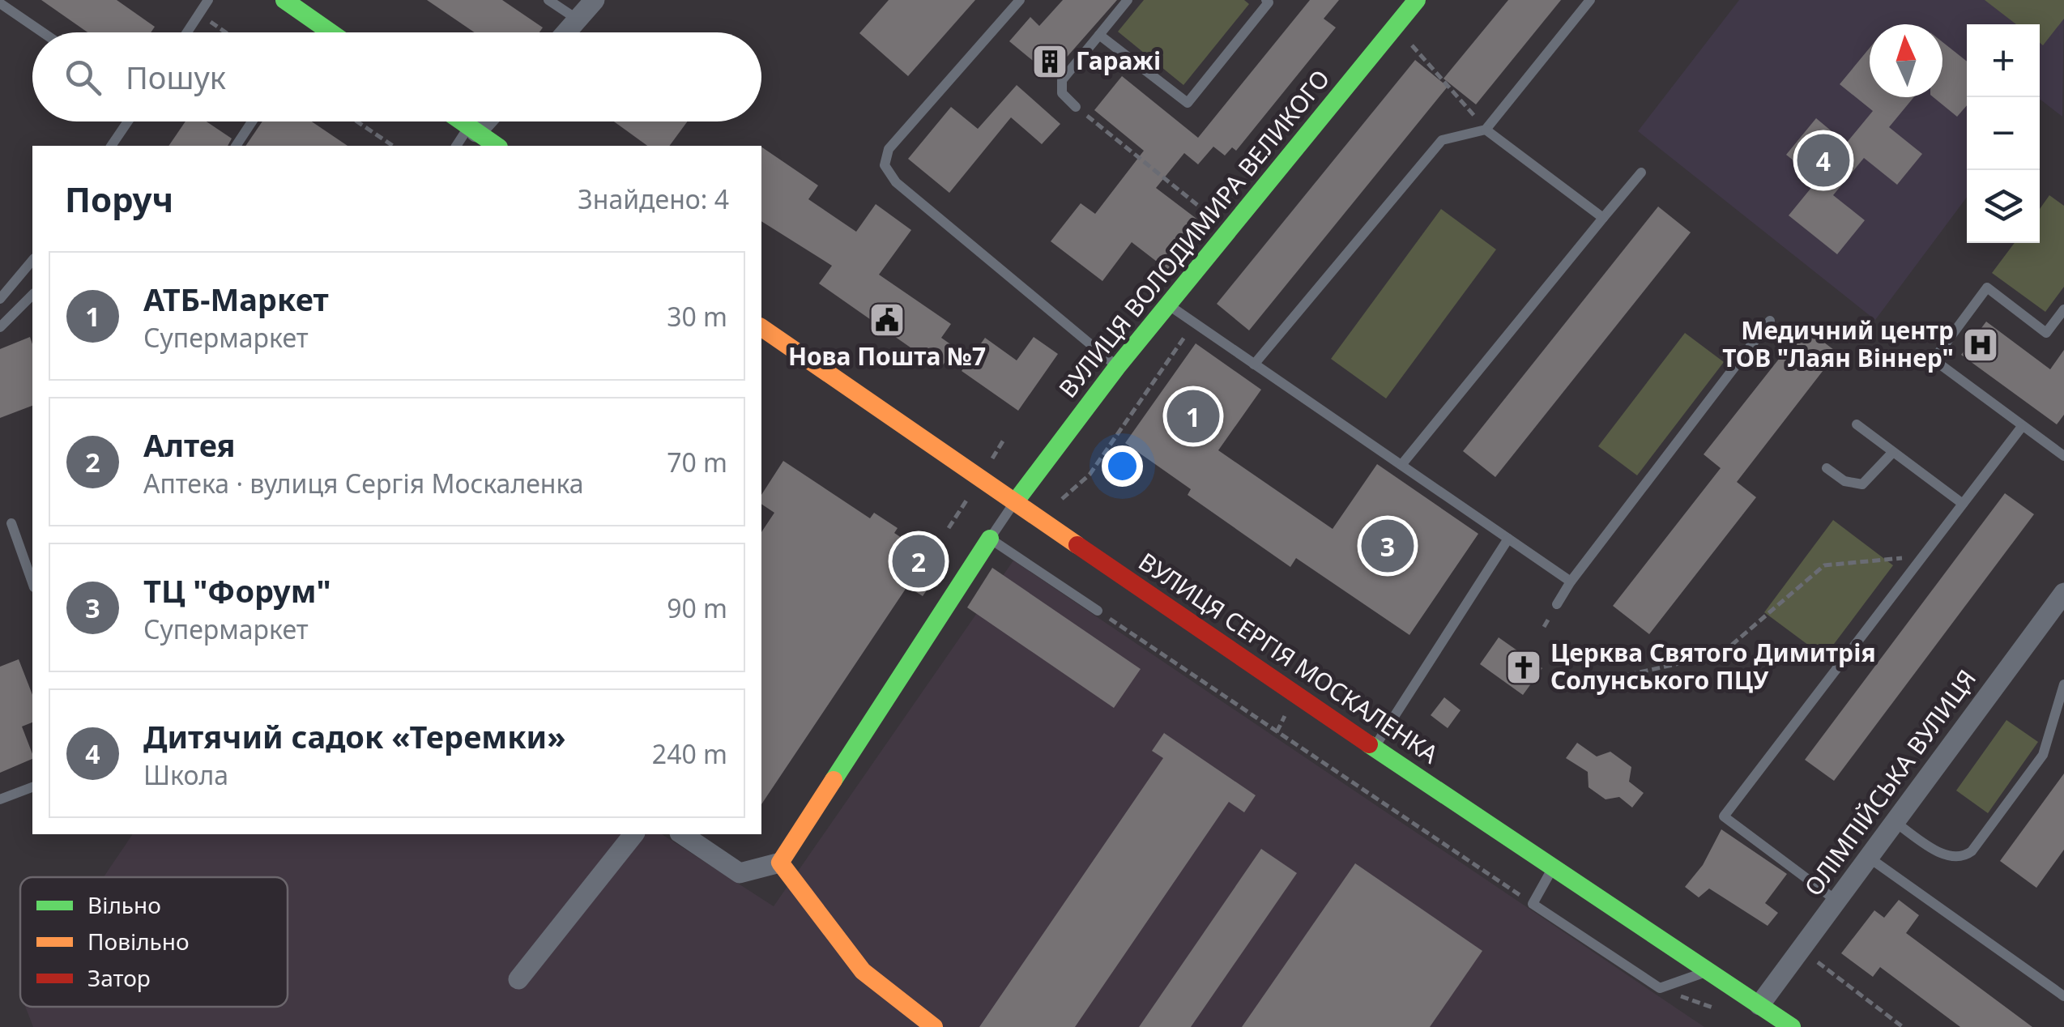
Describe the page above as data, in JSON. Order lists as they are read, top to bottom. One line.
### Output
{"streets":{"main road":["ВУЛИЦЯ ВОЛОДИМИРА ВЕЛИКОГО","ВУЛИЦЯ СЕРГІЯ МОСКАЛЕНКА"],"street":["ОЛІМПІЙСЬКА ВУЛИЦЯ"]},"crossings":[["ВУЛИЦЯ ВОЛОДИМИРА ВЕЛИКОГО","ВУЛИЦЯ СЕРГІЯ МОСКАЛЕНКА"],["ВУЛИЦЯ СЕРГІЯ МОСКАЛЕНКА","ОЛІМПІЙСЬКА ВУЛИЦЯ"]],"places":{"building":["Гаражі"],"public building":["Нова Пошта №7"],"hospital":["Медичний центр ТОВ \"Лаян Віннер\""],"church":["Церква Святого Димитрія Солунського ПЦУ"]},"legend":["Вільно","Повільно","Затор"],"north":"top","page":{"map_buttons":["+","−"],"search":"Пошук","pins":["4","1","3","2"],"heading":["Поруч","Знайдено: 4"],"list":[{"mark":"1","name":"АТБ-Маркет","note":"Супермаркет","value":"30 m"},{"mark":"2","name":"Алтея","note":"Аптека · вулиця Сергія Москаленка","value":"70 m"},{"mark":"3","name":"ТЦ \"Форум\"","note":"Супермаркет","value":"90 m"},{"mark":"4","name":"Дитячий садок «Теремки»","note":"Школа","value":"240 m"}]}}
